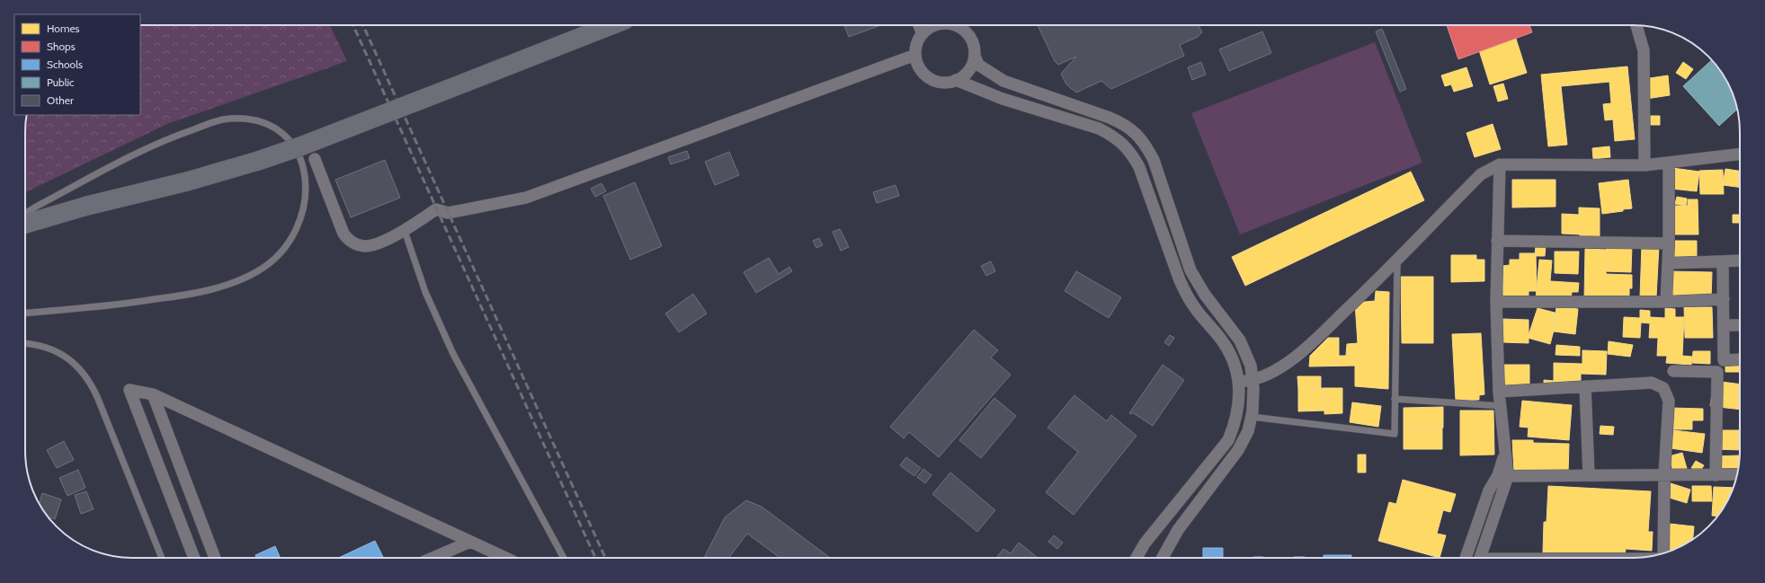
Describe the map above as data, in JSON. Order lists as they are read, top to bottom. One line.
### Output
{"legend":["Homes","Shops","Schools","Public","Other"]}
